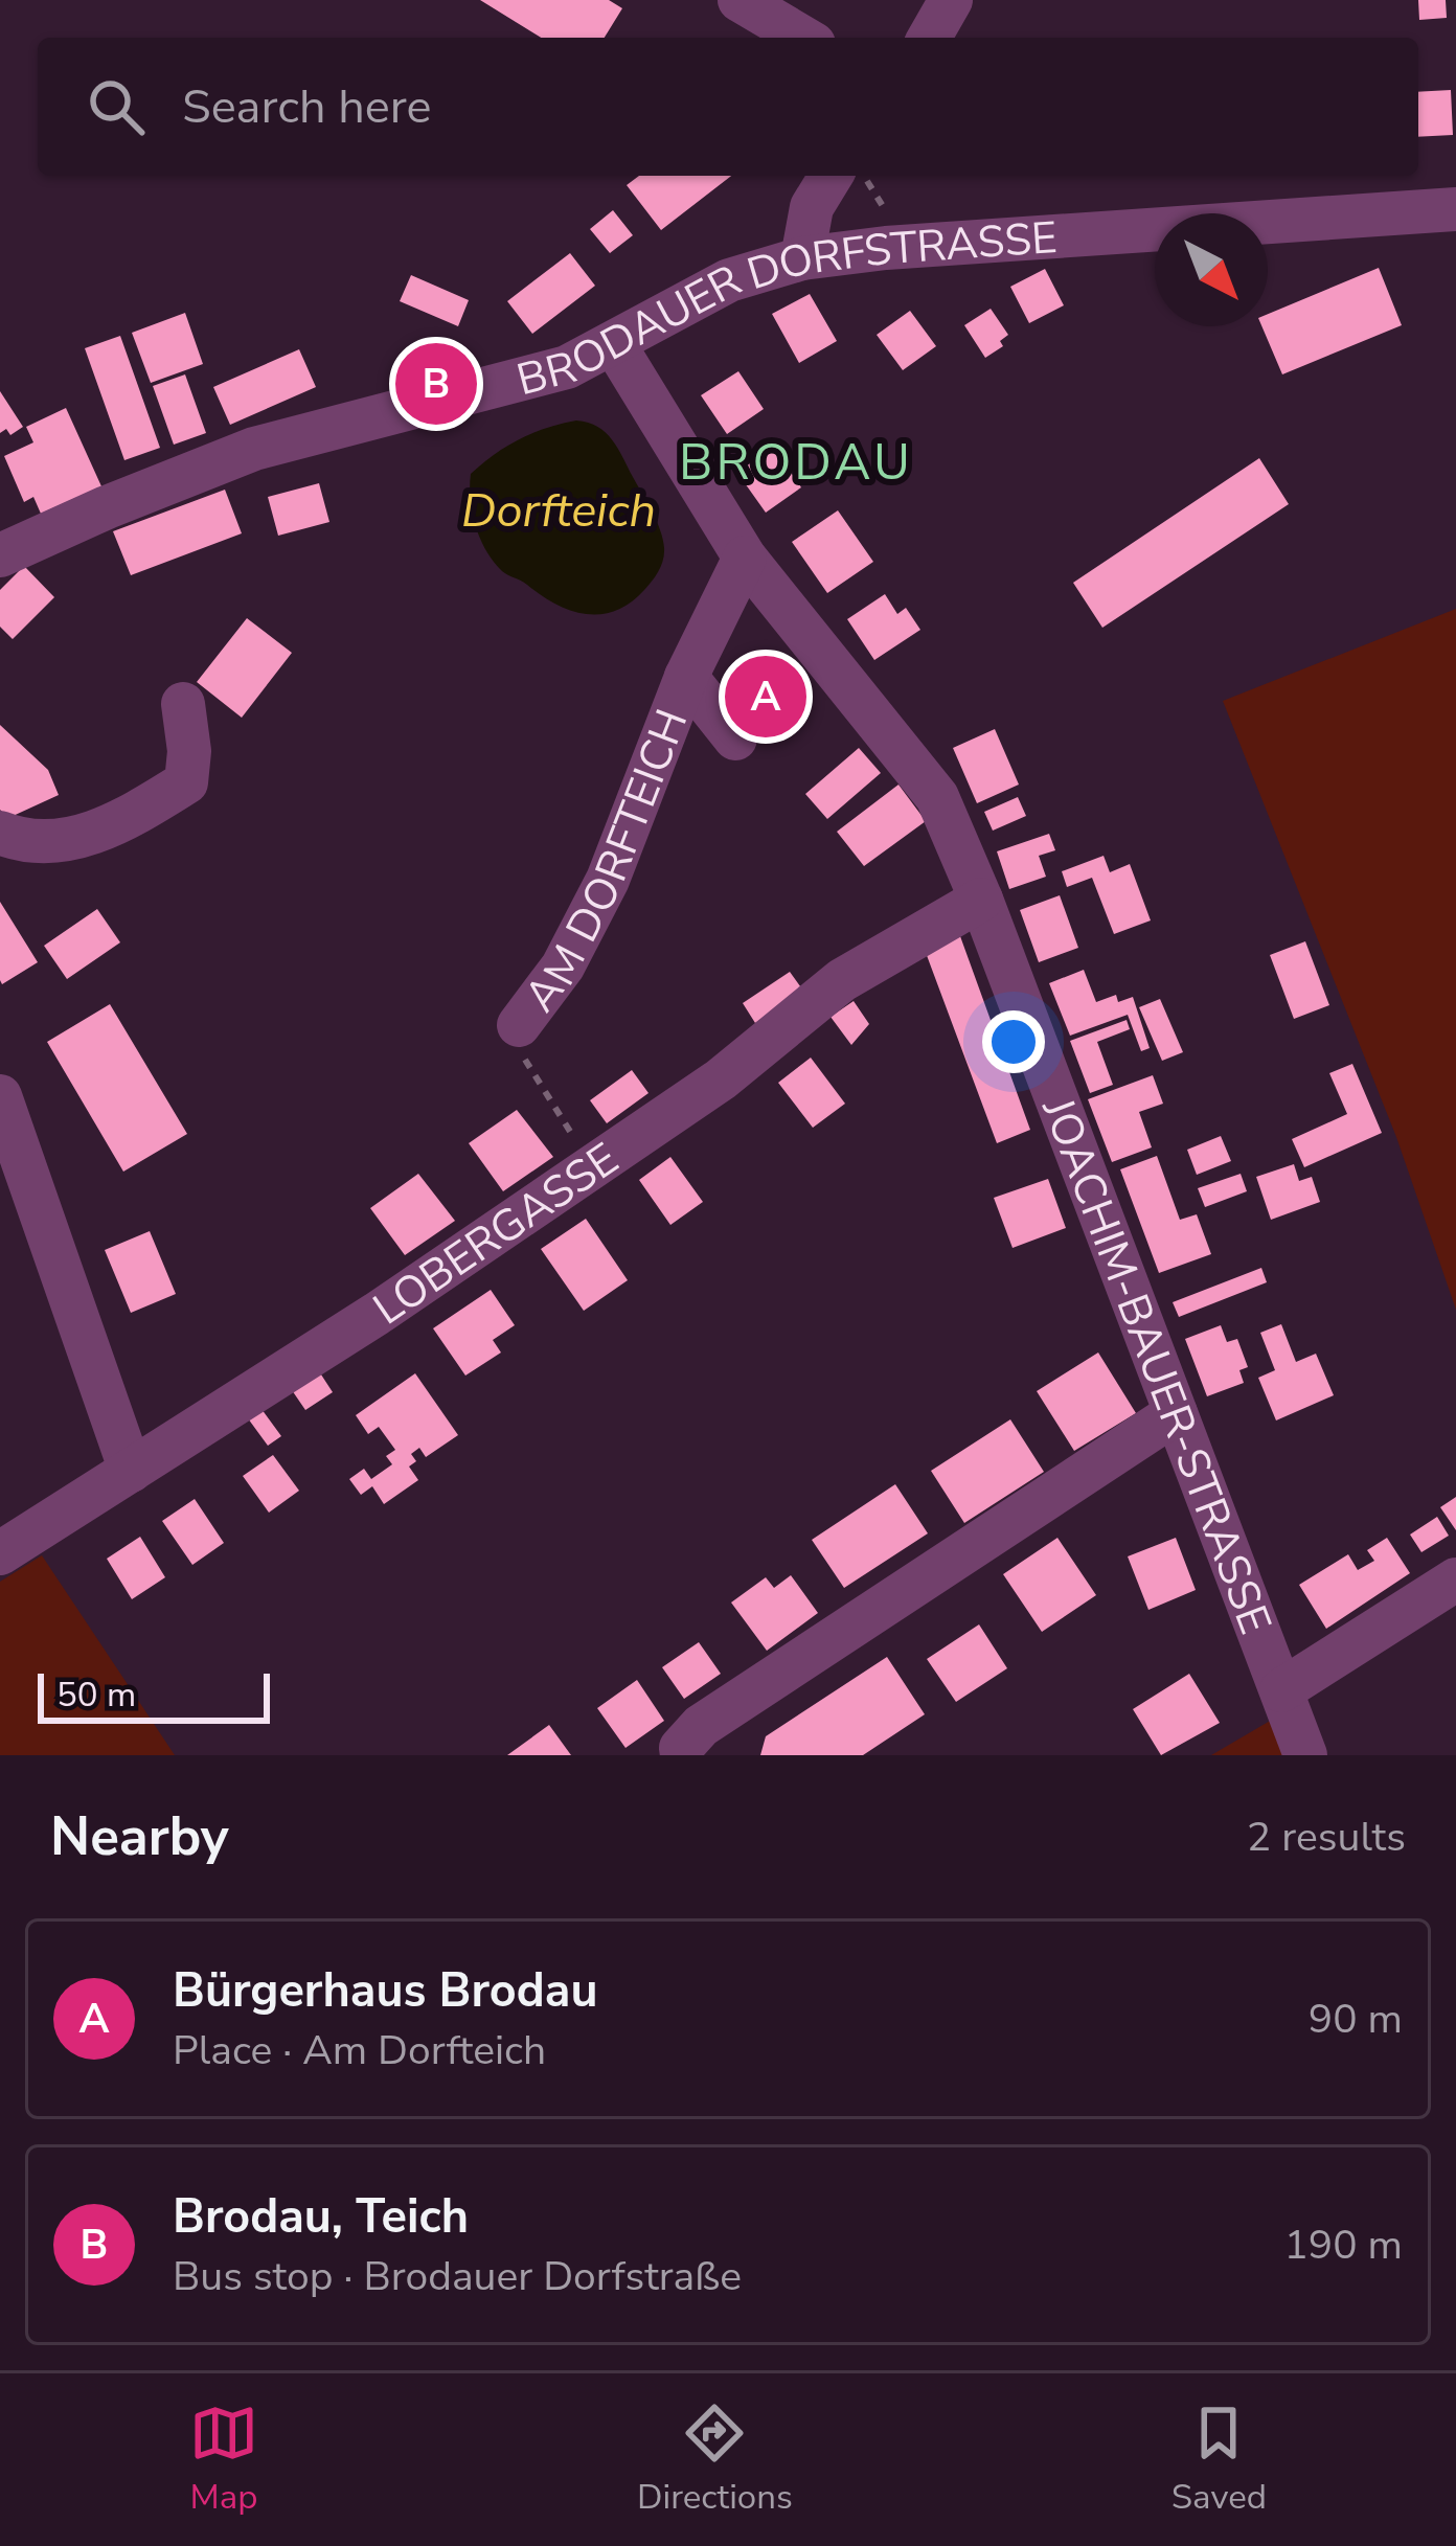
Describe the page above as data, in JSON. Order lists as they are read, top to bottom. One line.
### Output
{"streets":{"street":["BRODAUER DORFSTRASSE","AM DORFTEICH","LOBERGASSE","JOACHIM-BAUER-STRASSE"]},"crossings":[["BRODAUER DORFSTRASSE","JOACHIM-BAUER-STRASSE"],["AM DORFTEICH","LOBERGASSE"],["AM DORFTEICH","JOACHIM-BAUER-STRASSE"],["LOBERGASSE","JOACHIM-BAUER-STRASSE"]],"districts":["BRODAU"],"water":["Dorfteich"],"scale_bar":"50 m","north":"bottom right","page":{"search":"Search here","pins":["B","A"],"scale":"50 m","heading":["Nearby","2 results"],"list":[{"mark":"A","name":"Bürgerhaus Brodau","note":"Place · Am Dorfteich","value":"90 m"},{"mark":"B","name":"Brodau, Teich","note":"Bus stop · Brodauer Dorfstraße","value":"190 m"}],"nav":["Map","Directions","Saved"]}}
